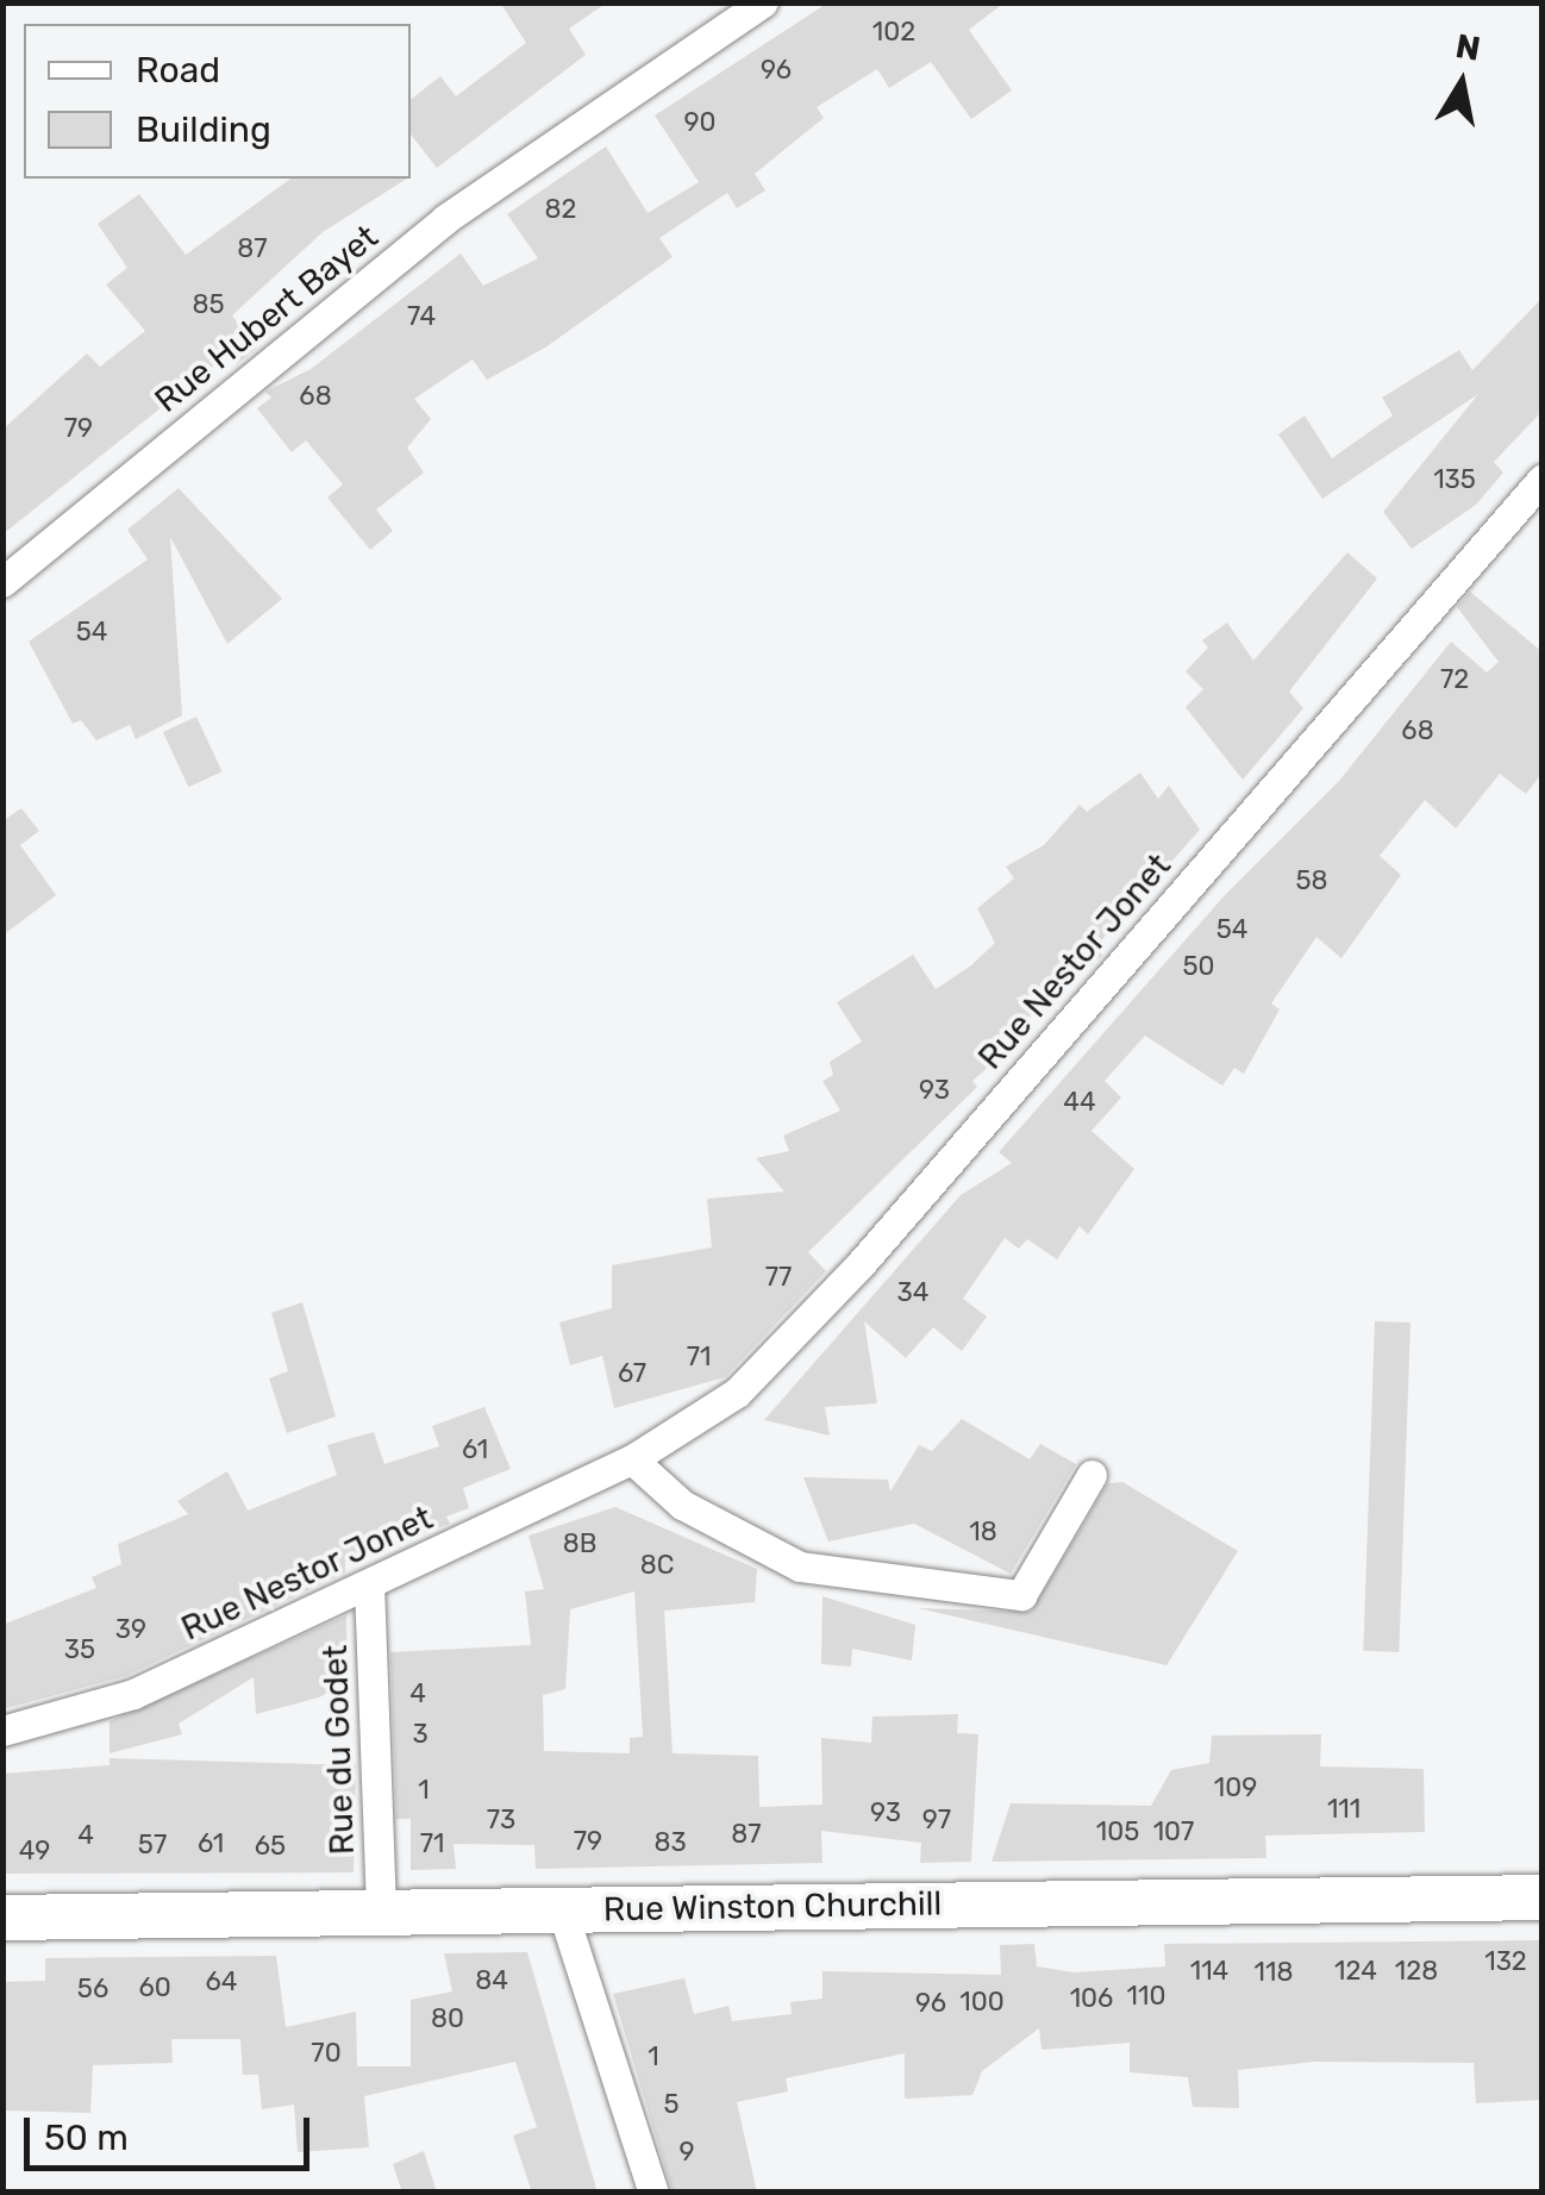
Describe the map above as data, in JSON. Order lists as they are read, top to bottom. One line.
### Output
{"streets":{"main road":["Rue Winston Churchill"],"street":["Rue Hubert Bayet","Rue Nestor Jonet","Rue du Godet"]},"crossings":[["Rue Nestor Jonet","Rue du Godet"],["Rue du Godet","Rue Winston Churchill"]],"house_numbers":["102","96","90","82","87","85","74","68","79","135","54","72","68","58","54","50","93","44","77","34","71","67","61","18","8B","8C","39","35","4","3","109","1","111","93","73","97","105","107","87","4","79","83","61","71","57","65","49","132","114","124","128","118","84","64","60","56","110","106","100","96","80","70","1","5","9"],"legend":["Road","Building"],"scale_bar":"50 m","north":"top"}
